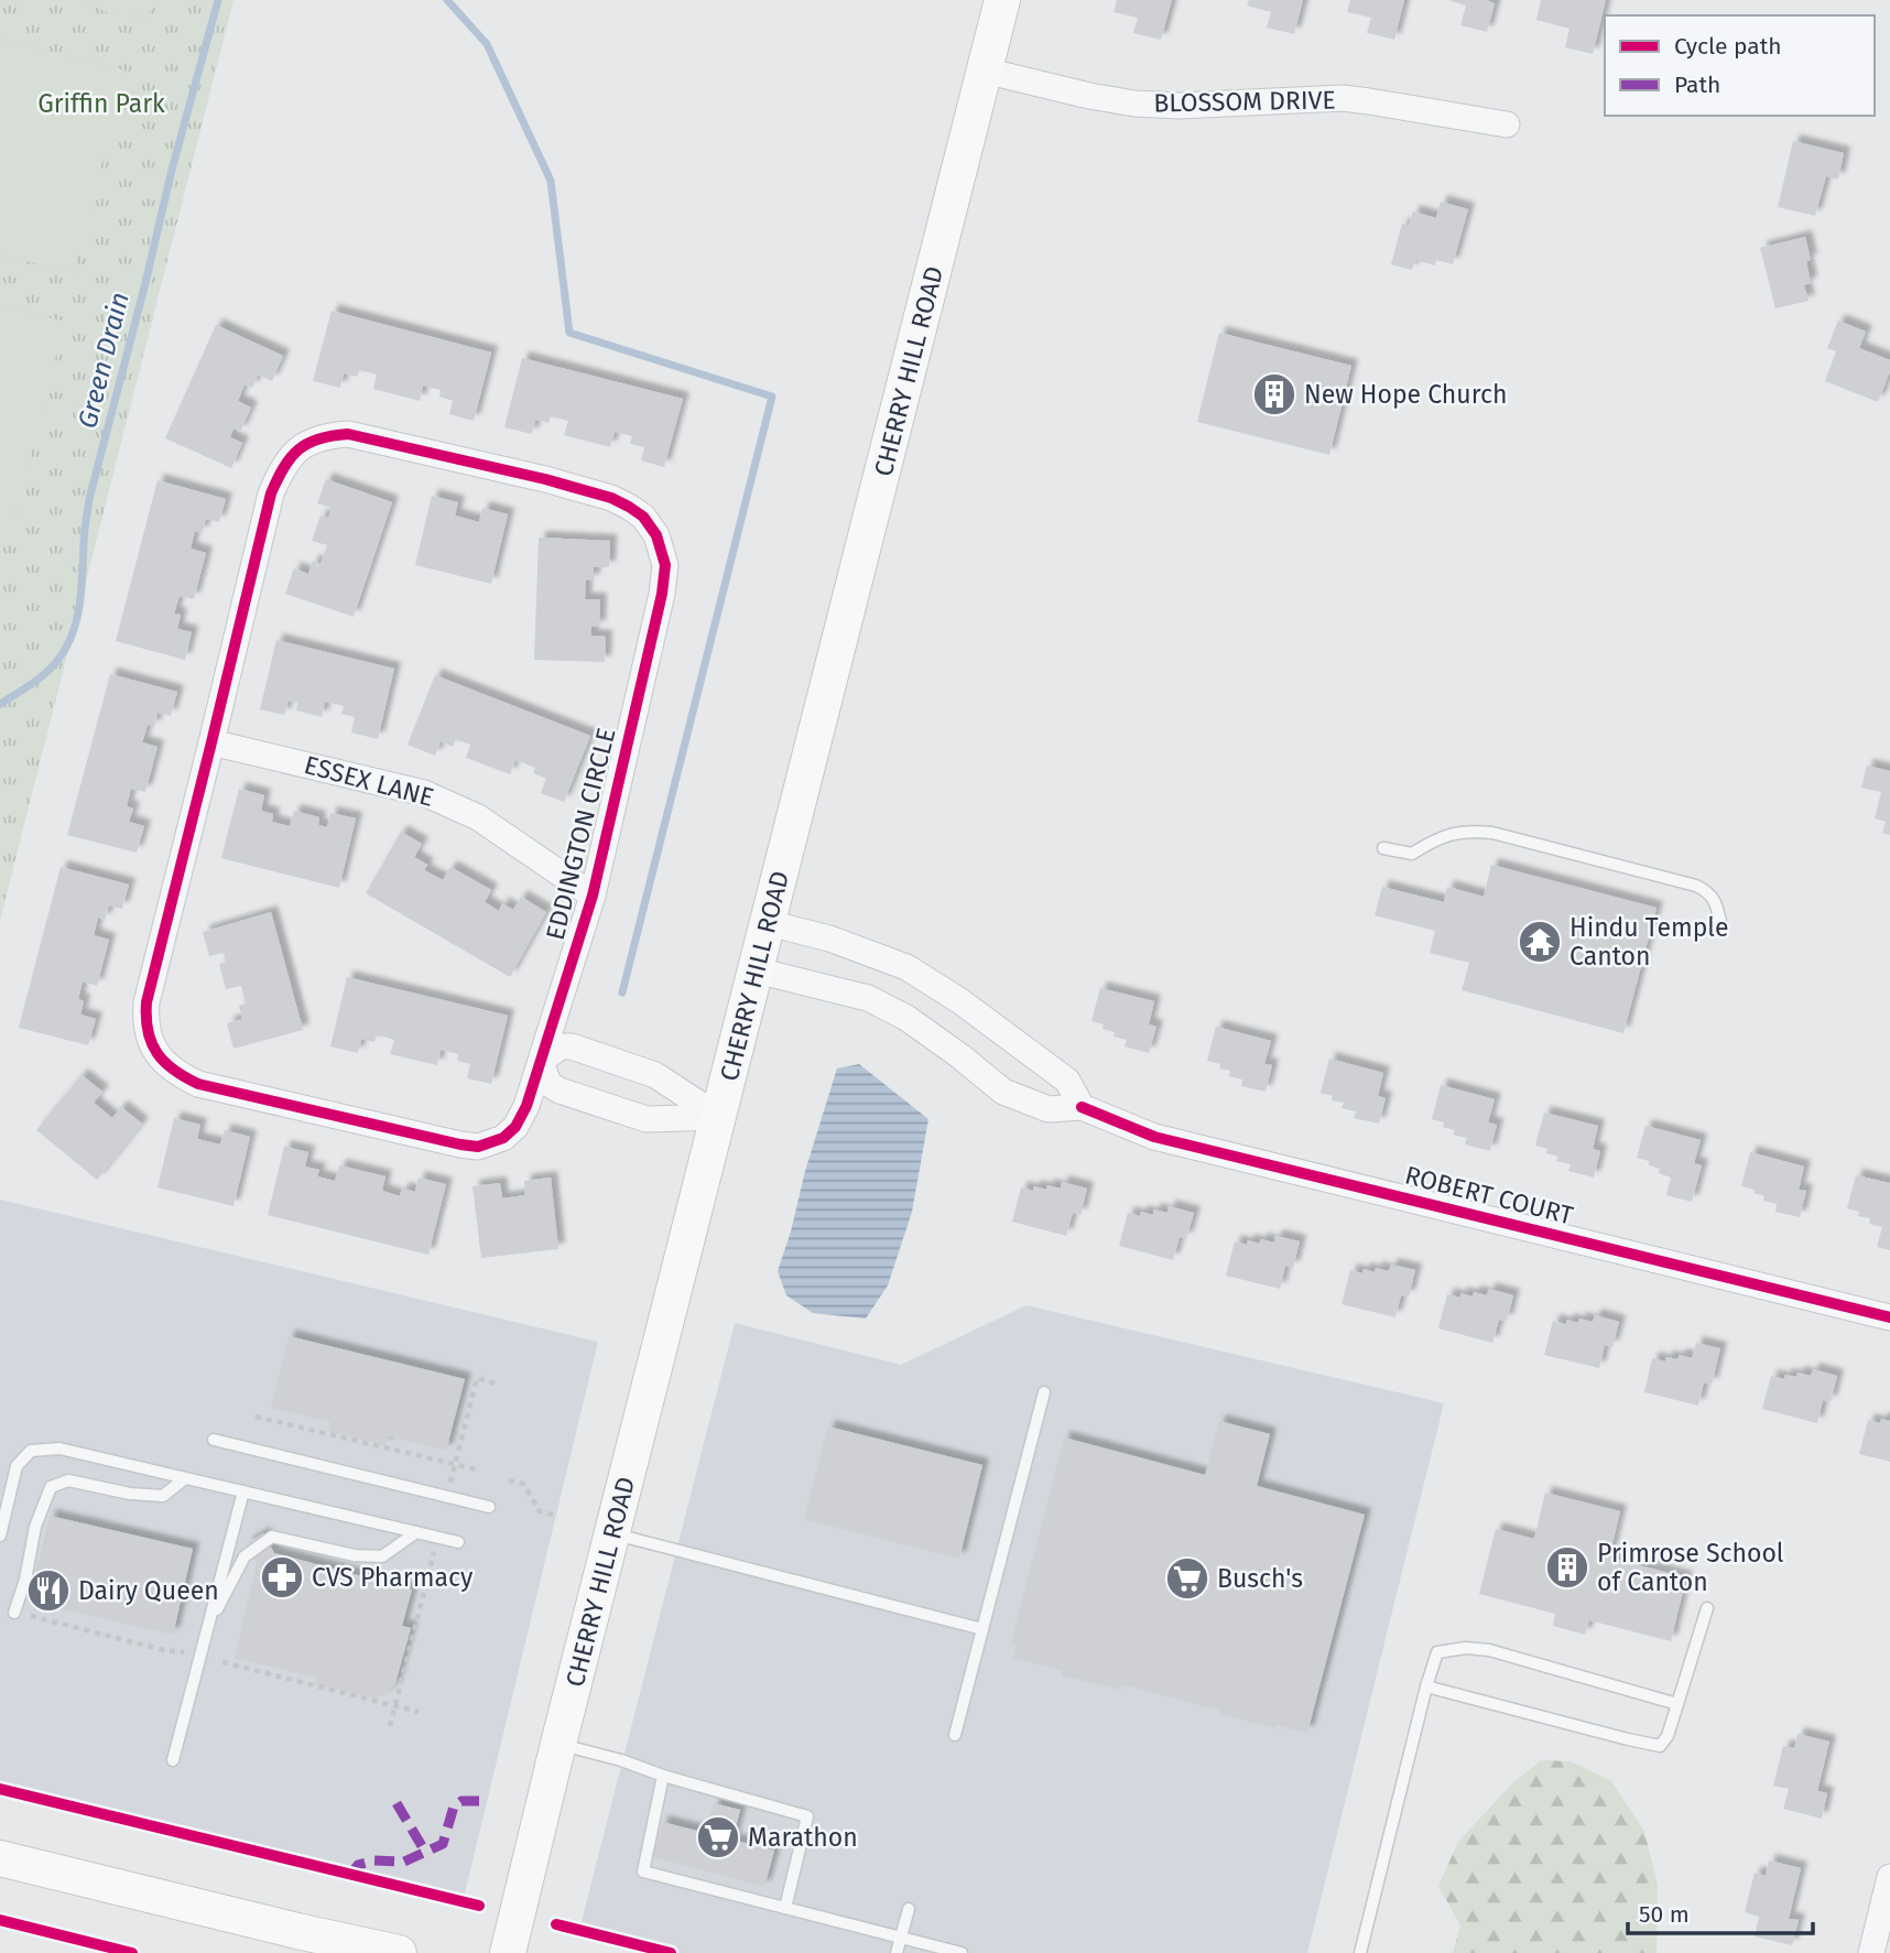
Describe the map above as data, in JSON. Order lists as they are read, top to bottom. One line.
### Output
{"streets":{"main road":["CHERRY HILL ROAD"],"street":["BLOSSOM DRIVE","ESSEX LANE","EDDINGTON CIRCLE","ROBERT COURT"]},"crossings":[["BLOSSOM DRIVE","CHERRY HILL ROAD"],["CHERRY HILL ROAD","ROBERT COURT"],["ESSEX LANE","EDDINGTON CIRCLE"]],"water":["Green Drain"],"parks":["Griffin Park"],"places":{"building":["New Hope Church","Primrose School of Canton"],"temple":["Hindu Temple Canton"],"pharmacy":["CVS Pharmacy"],"supermarket":["Busch's","Marathon"],"restaurant":["Dairy Queen"]},"legend":["Cycle path","Path"],"scale_bar":"50 m"}
